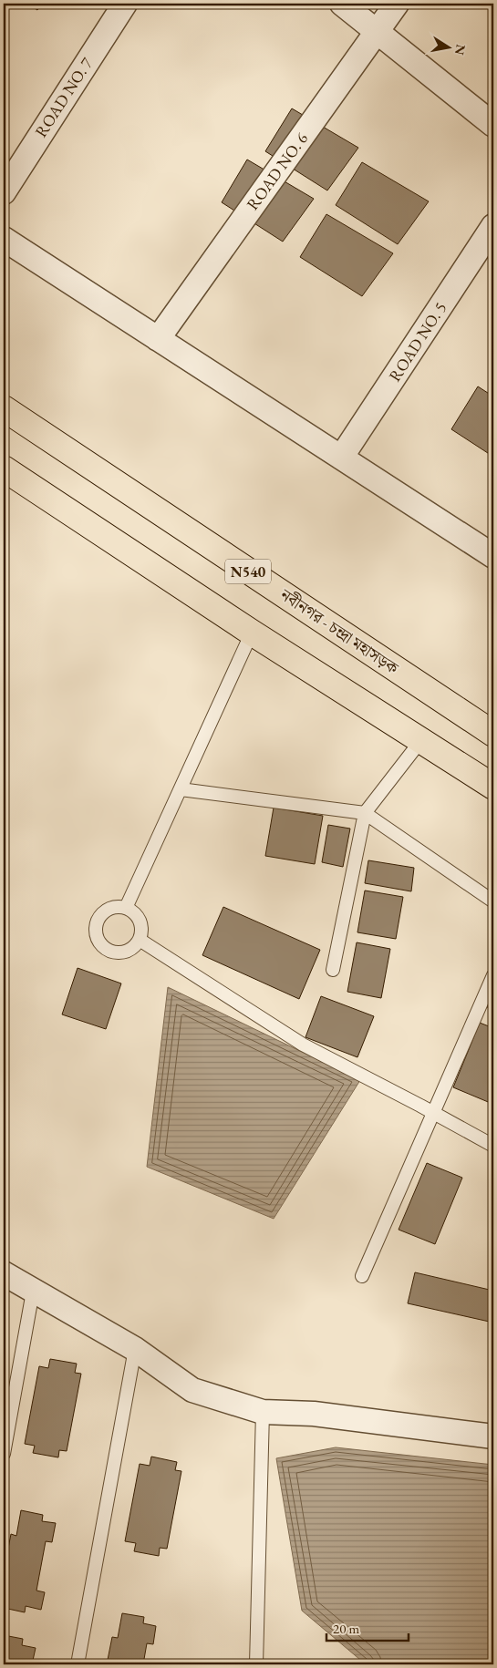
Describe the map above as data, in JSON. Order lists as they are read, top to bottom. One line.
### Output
{"streets":{"highway":["N540","নবীনগর - চন্দ্রা মহাসড়ক"],"street":["ROAD NO. 7","ROAD NO. 6","ROAD NO. 5"]},"scale_bar":"20 m","north":"right"}
